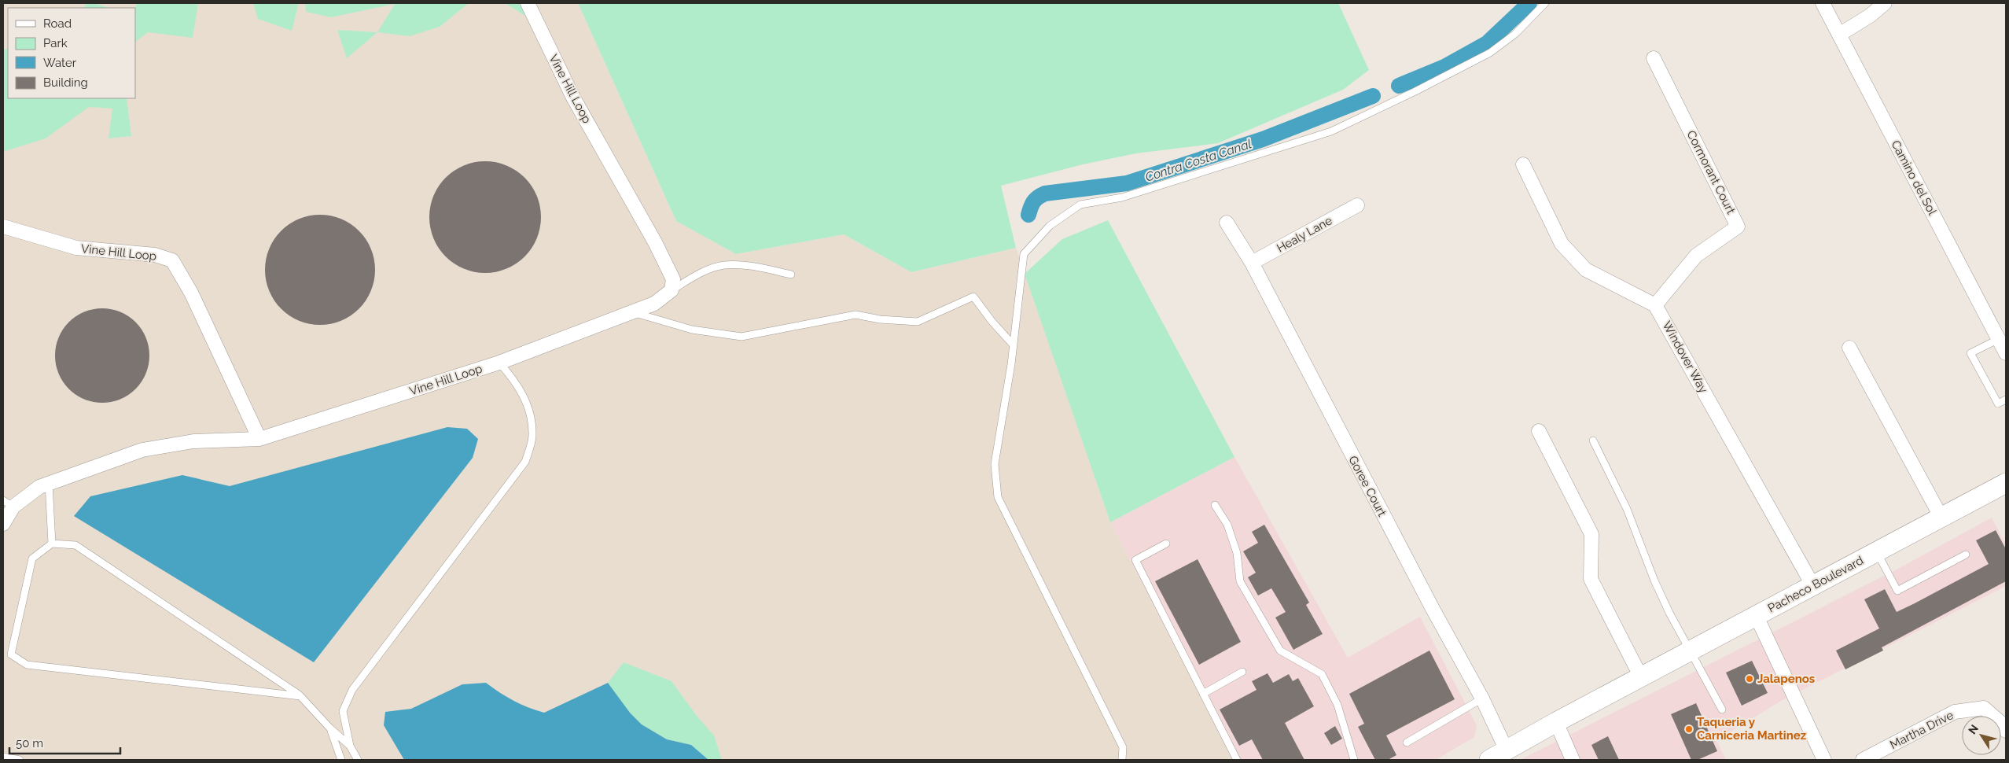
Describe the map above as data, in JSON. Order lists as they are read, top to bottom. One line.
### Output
{"streets":{"main road":["Pacheco Boulevard"],"street":["Vine Hill Loop","Cormorant Court","Camino del Sol","Healy Lane","Windover Way","Goree Court","Martha Drive"]},"crossings":[["Cormorant Court","Windover Way"],["Healy Lane","Goree Court"],["Windover Way","Pacheco Boulevard"],["Goree Court","Pacheco Boulevard"]],"water":["Contra Costa Canal"],"places":["Jalapenos","Taqueria y Carniceria Martinez"],"legend":["Road","Park","Water","Building"],"scale_bar":"50 m","north":"top left"}
